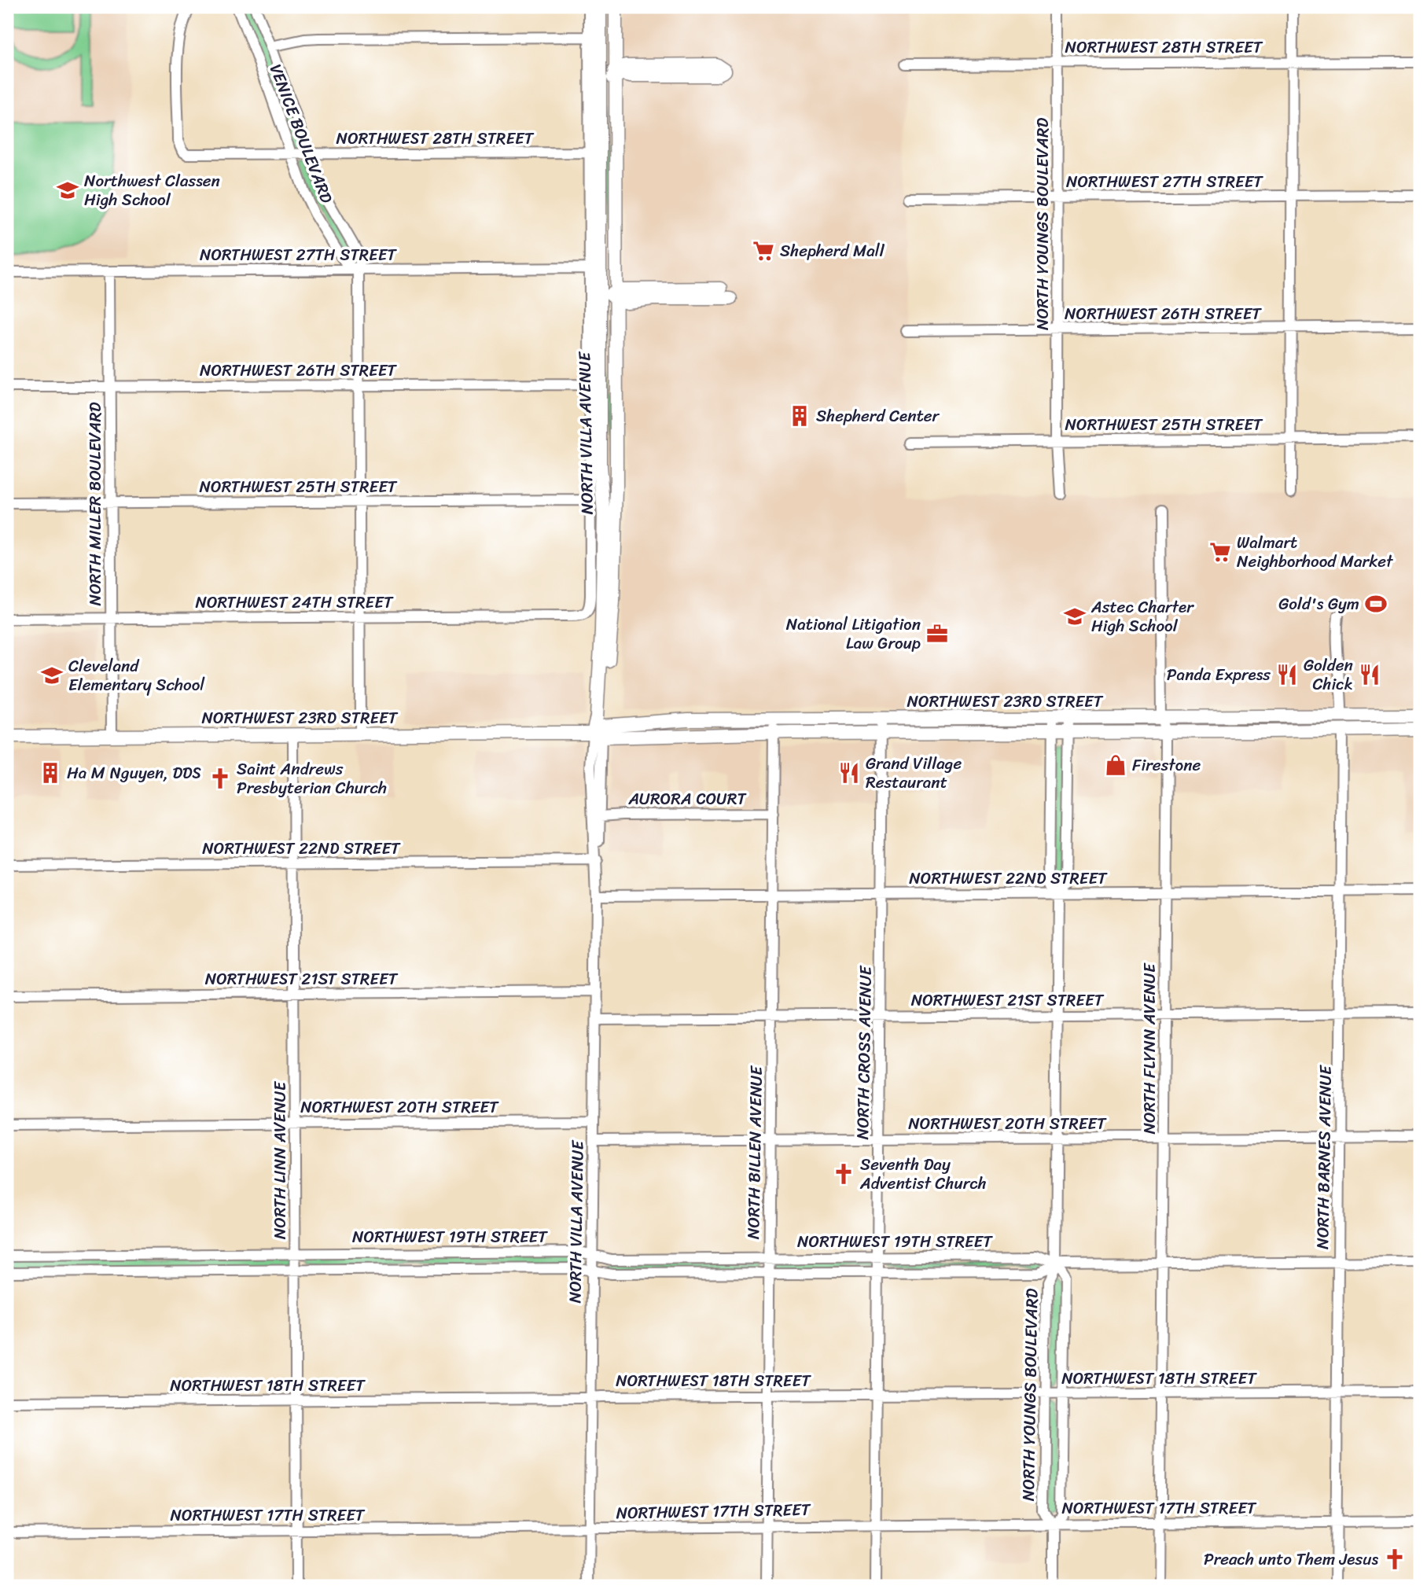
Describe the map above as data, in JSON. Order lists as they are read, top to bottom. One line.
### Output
{"streets":{"main road":["NORTH VILLA AVENUE","NORTHWEST 23RD STREET"],"street":["NORTHWEST 28TH STREET","VENICE BOULEVARD","NORTHWEST 27TH STREET","NORTH YOUNGS BOULEVARD","NORTHWEST 26TH STREET","NORTHWEST 25TH STREET","NORTH MILLER BOULEVARD","NORTHWEST 24TH STREET","AURORA COURT","NORTHWEST 22ND STREET","NORTHWEST 21ST STREET","NORTH FLYNN AVENUE","NORTH CROSS AVENUE","NORTHWEST 20TH STREET","NORTH BILLEN AVENUE","NORTH BARNES AVENUE","NORTH LINN AVENUE","NORTHWEST 19TH STREET","NORTHWEST 18TH STREET","NORTHWEST 17TH STREET"]},"crossings":[["NORTHWEST 28TH STREET","VENICE BOULEVARD"],["NORTHWEST 28TH STREET","NORTH YOUNGS BOULEVARD"],["NORTHWEST 28TH STREET","NORTH VILLA AVENUE"],["VENICE BOULEVARD","NORTHWEST 27TH STREET"],["NORTHWEST 27TH STREET","NORTH YOUNGS BOULEVARD"],["NORTHWEST 27TH STREET","NORTH VILLA AVENUE"],["NORTHWEST 27TH STREET","NORTH MILLER BOULEVARD"],["NORTH YOUNGS BOULEVARD","NORTHWEST 26TH STREET"],["NORTH YOUNGS BOULEVARD","NORTHWEST 25TH STREET"],["NORTH YOUNGS BOULEVARD","NORTHWEST 23RD STREET"],["NORTH YOUNGS BOULEVARD","NORTHWEST 22ND STREET"],["NORTH YOUNGS BOULEVARD","NORTHWEST 21ST STREET"],["NORTH YOUNGS BOULEVARD","NORTHWEST 20TH STREET"],["NORTH YOUNGS BOULEVARD","NORTHWEST 19TH STREET"],["NORTH YOUNGS BOULEVARD","NORTHWEST 18TH STREET"],["NORTH YOUNGS BOULEVARD","NORTHWEST 17TH STREET"],["NORTHWEST 26TH STREET","NORTH VILLA AVENUE"],["NORTHWEST 26TH STREET","NORTH MILLER BOULEVARD"],["NORTHWEST 25TH STREET","NORTH VILLA AVENUE"],["NORTHWEST 25TH STREET","NORTH MILLER BOULEVARD"],["NORTH VILLA AVENUE","NORTHWEST 24TH STREET"],["NORTH VILLA AVENUE","NORTHWEST 23RD STREET"],["NORTH VILLA AVENUE","AURORA COURT"],["NORTH VILLA AVENUE","NORTHWEST 22ND STREET"],["NORTH VILLA AVENUE","NORTHWEST 21ST STREET"],["NORTH VILLA AVENUE","NORTHWEST 20TH STREET"],["NORTH VILLA AVENUE","NORTHWEST 19TH STREET"],["NORTH VILLA AVENUE","NORTHWEST 18TH STREET"],["NORTH VILLA AVENUE","NORTHWEST 17TH STREET"],["NORTH MILLER BOULEVARD","NORTHWEST 24TH STREET"],["NORTH MILLER BOULEVARD","NORTHWEST 23RD STREET"],["NORTHWEST 23RD STREET","NORTH FLYNN AVENUE"],["NORTHWEST 23RD STREET","NORTH CROSS AVENUE"],["NORTHWEST 23RD STREET","NORTH BILLEN AVENUE"],["NORTHWEST 23RD STREET","NORTH BARNES AVENUE"],["NORTHWEST 23RD STREET","NORTH LINN AVENUE"],["AURORA COURT","NORTH BILLEN AVENUE"],["NORTHWEST 22ND STREET","NORTH FLYNN AVENUE"],["NORTHWEST 22ND STREET","NORTH CROSS AVENUE"],["NORTHWEST 22ND STREET","NORTH BILLEN AVENUE"],["NORTHWEST 22ND STREET","NORTH BARNES AVENUE"],["NORTHWEST 22ND STREET","NORTH LINN AVENUE"],["NORTHWEST 21ST STREET","NORTH FLYNN AVENUE"],["NORTHWEST 21ST STREET","NORTH CROSS AVENUE"],["NORTHWEST 21ST STREET","NORTH BILLEN AVENUE"],["NORTHWEST 21ST STREET","NORTH BARNES AVENUE"],["NORTHWEST 21ST STREET","NORTH LINN AVENUE"],["NORTH FLYNN AVENUE","NORTHWEST 20TH STREET"],["NORTH FLYNN AVENUE","NORTHWEST 19TH STREET"],["NORTH FLYNN AVENUE","NORTHWEST 18TH STREET"],["NORTH FLYNN AVENUE","NORTHWEST 17TH STREET"],["NORTH CROSS AVENUE","NORTHWEST 20TH STREET"],["NORTH CROSS AVENUE","NORTHWEST 19TH STREET"],["NORTH CROSS AVENUE","NORTHWEST 18TH STREET"],["NORTH CROSS AVENUE","NORTHWEST 17TH STREET"],["NORTHWEST 20TH STREET","NORTH BILLEN AVENUE"],["NORTHWEST 20TH STREET","NORTH BARNES AVENUE"],["NORTHWEST 20TH STREET","NORTH LINN AVENUE"],["NORTH BILLEN AVENUE","NORTHWEST 19TH STREET"],["NORTH BILLEN AVENUE","NORTHWEST 18TH STREET"],["NORTH BILLEN AVENUE","NORTHWEST 17TH STREET"],["NORTH BARNES AVENUE","NORTHWEST 19TH STREET"],["NORTH BARNES AVENUE","NORTHWEST 18TH STREET"],["NORTH BARNES AVENUE","NORTHWEST 17TH STREET"],["NORTH LINN AVENUE","NORTHWEST 19TH STREET"],["NORTH LINN AVENUE","NORTHWEST 18TH STREET"],["NORTH LINN AVENUE","NORTHWEST 17TH STREET"]],"places":{"school or university":["Northwest Classen High School","Astec Charter High School","Cleveland Elementary School"],"supermarket":["Shepherd Mall","Walmart Neighborhood Market"],"building":["Shepherd Center","Ha M Nguyen, DDS"],"sports":["Gold's Gym"],"office":["National Litigation Law Group"],"restaurant":["Panda Express","Golden Chick","Grand Village Restaurant"],"shop":["Firestone"],"church":["Saint Andrews Presbyterian Church","Seventh Day Adventist Church","Preach unto Them Jesus"]}}
